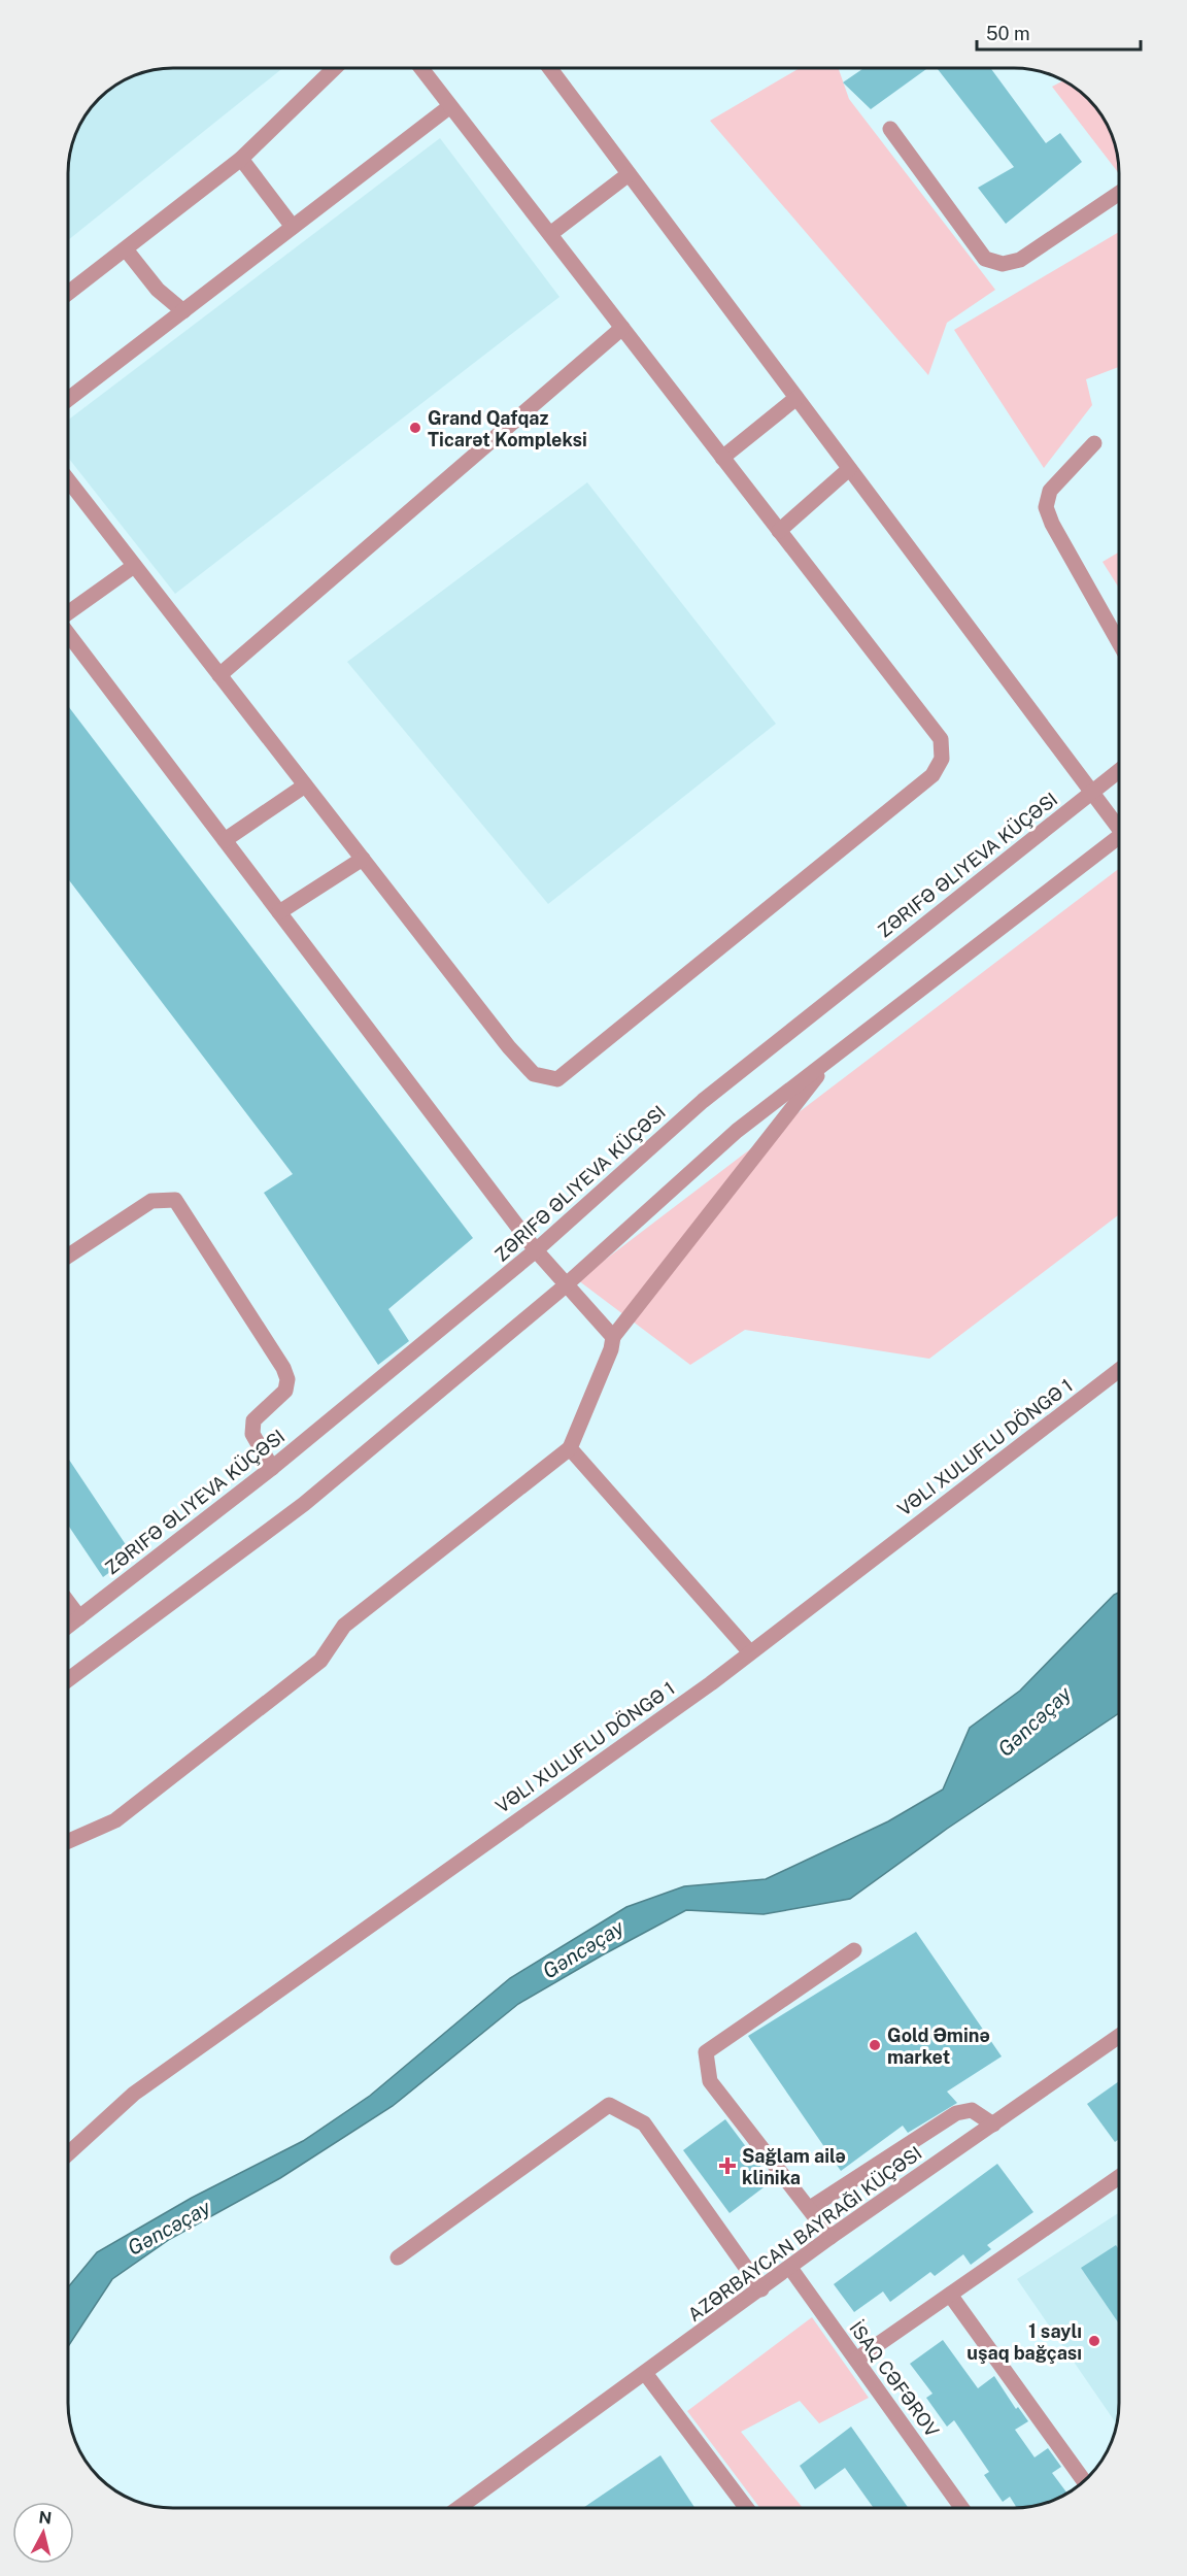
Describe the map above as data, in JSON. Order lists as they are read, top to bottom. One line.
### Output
{"streets":{"street":["ZƏRIFƏ ƏLIYEVA KÜÇƏSI","VƏLI XULUFLU DÖNGƏ 1","İSAQ CƏFƏROV"]},"water":["Gəncəçay"],"places":{"other":["Grand Qafqaz Ticarət Kompleksi","Gold Əminə market","1 saylı uşaq bağçası"],"health":["Sağlam ailə klinika"]},"scale_bar":"50 m","north":"top"}
